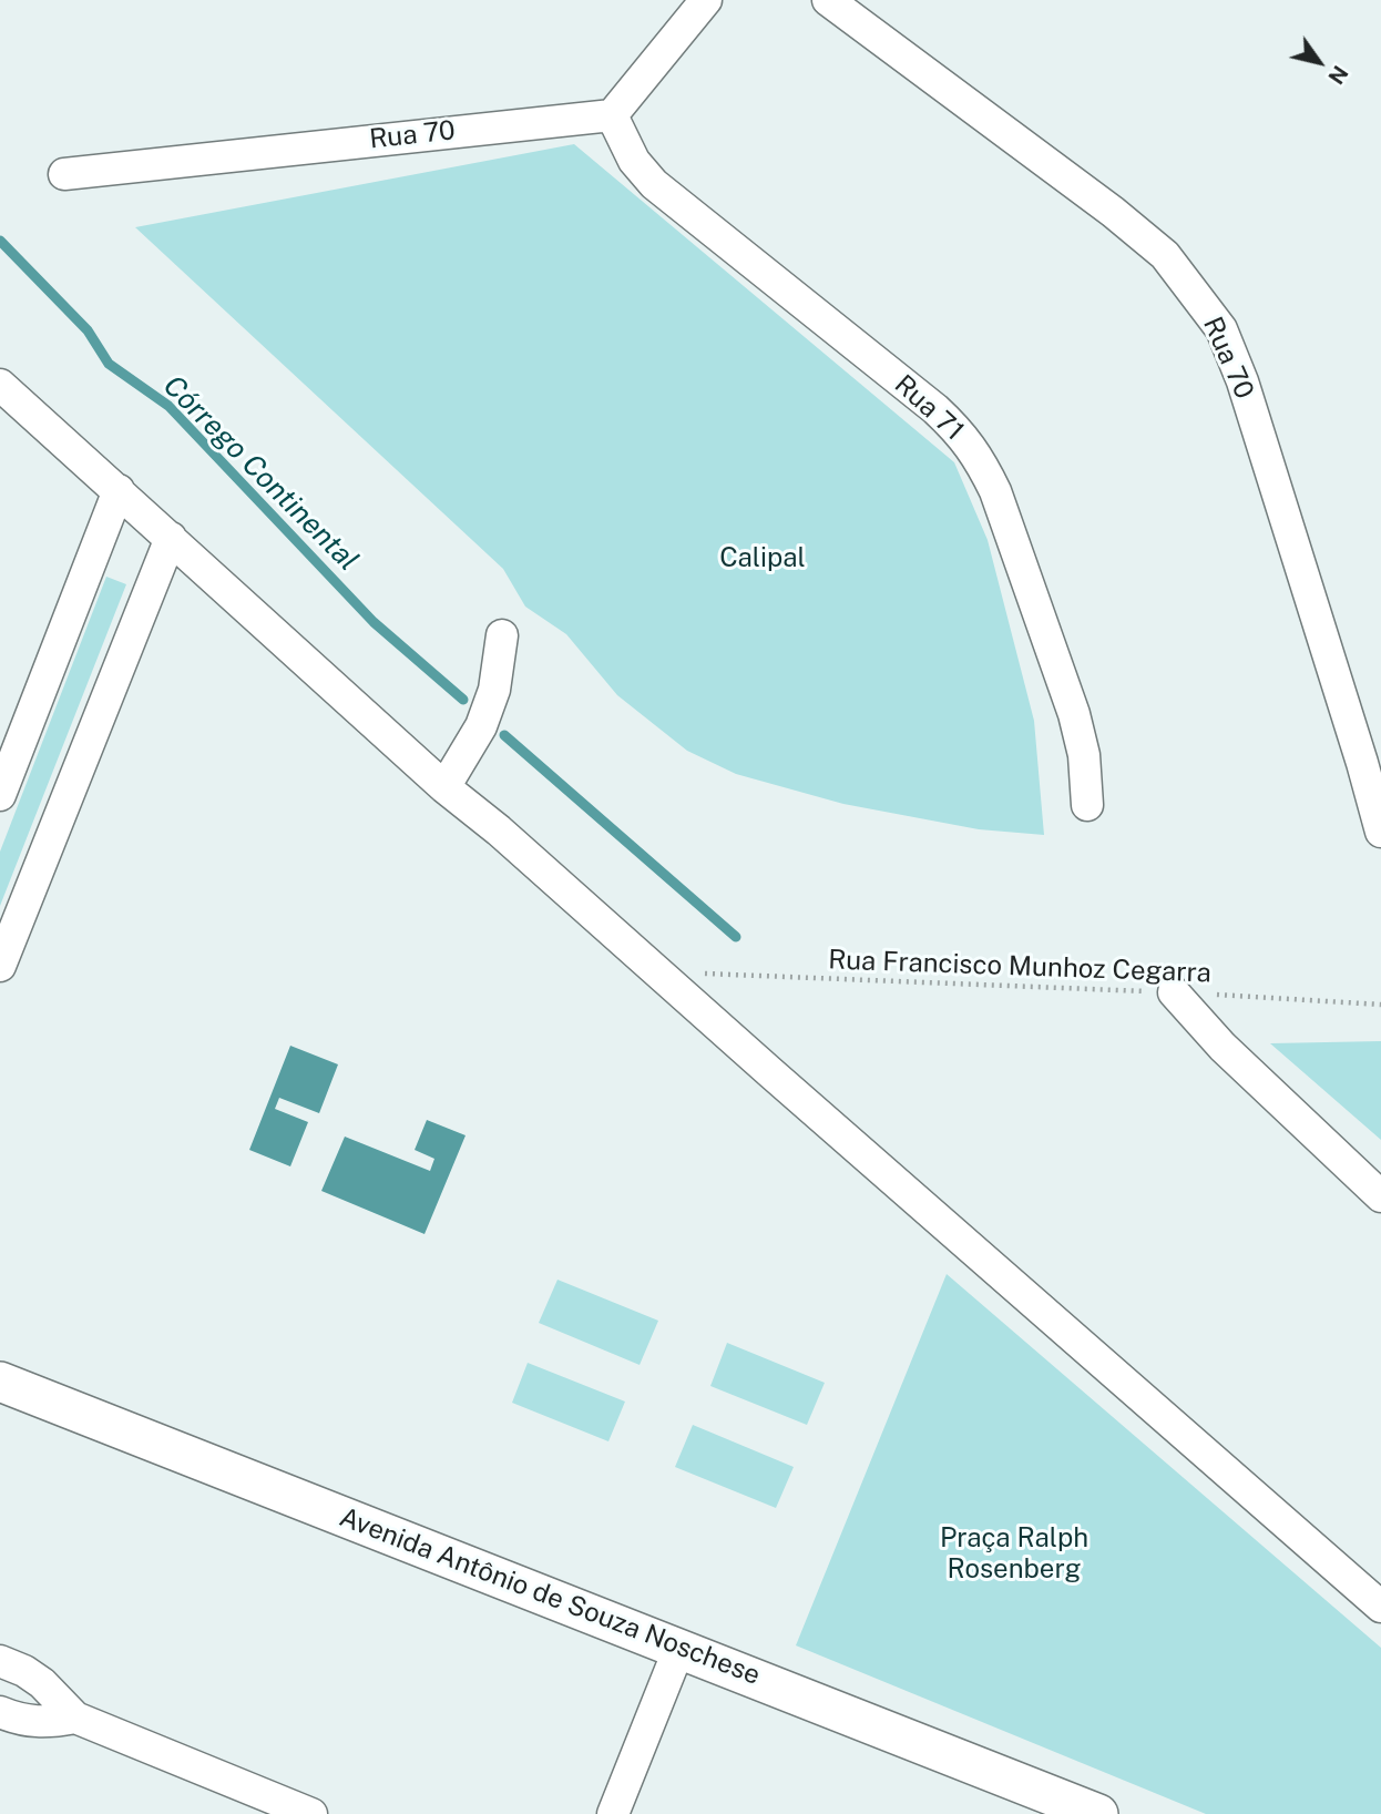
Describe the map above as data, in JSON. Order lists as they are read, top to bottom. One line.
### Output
{"streets":{"street":["Rua 70","Rua 71","Avenida Antônio de Souza Noschese"],"path":["Rua Francisco Munhoz Cegarra"]},"crossings":[["Rua 70","Rua 71"]],"water":["Córrego Continental"],"parks":["Calipal","Praça Ralph Rosenberg"],"north":"bottom right"}
